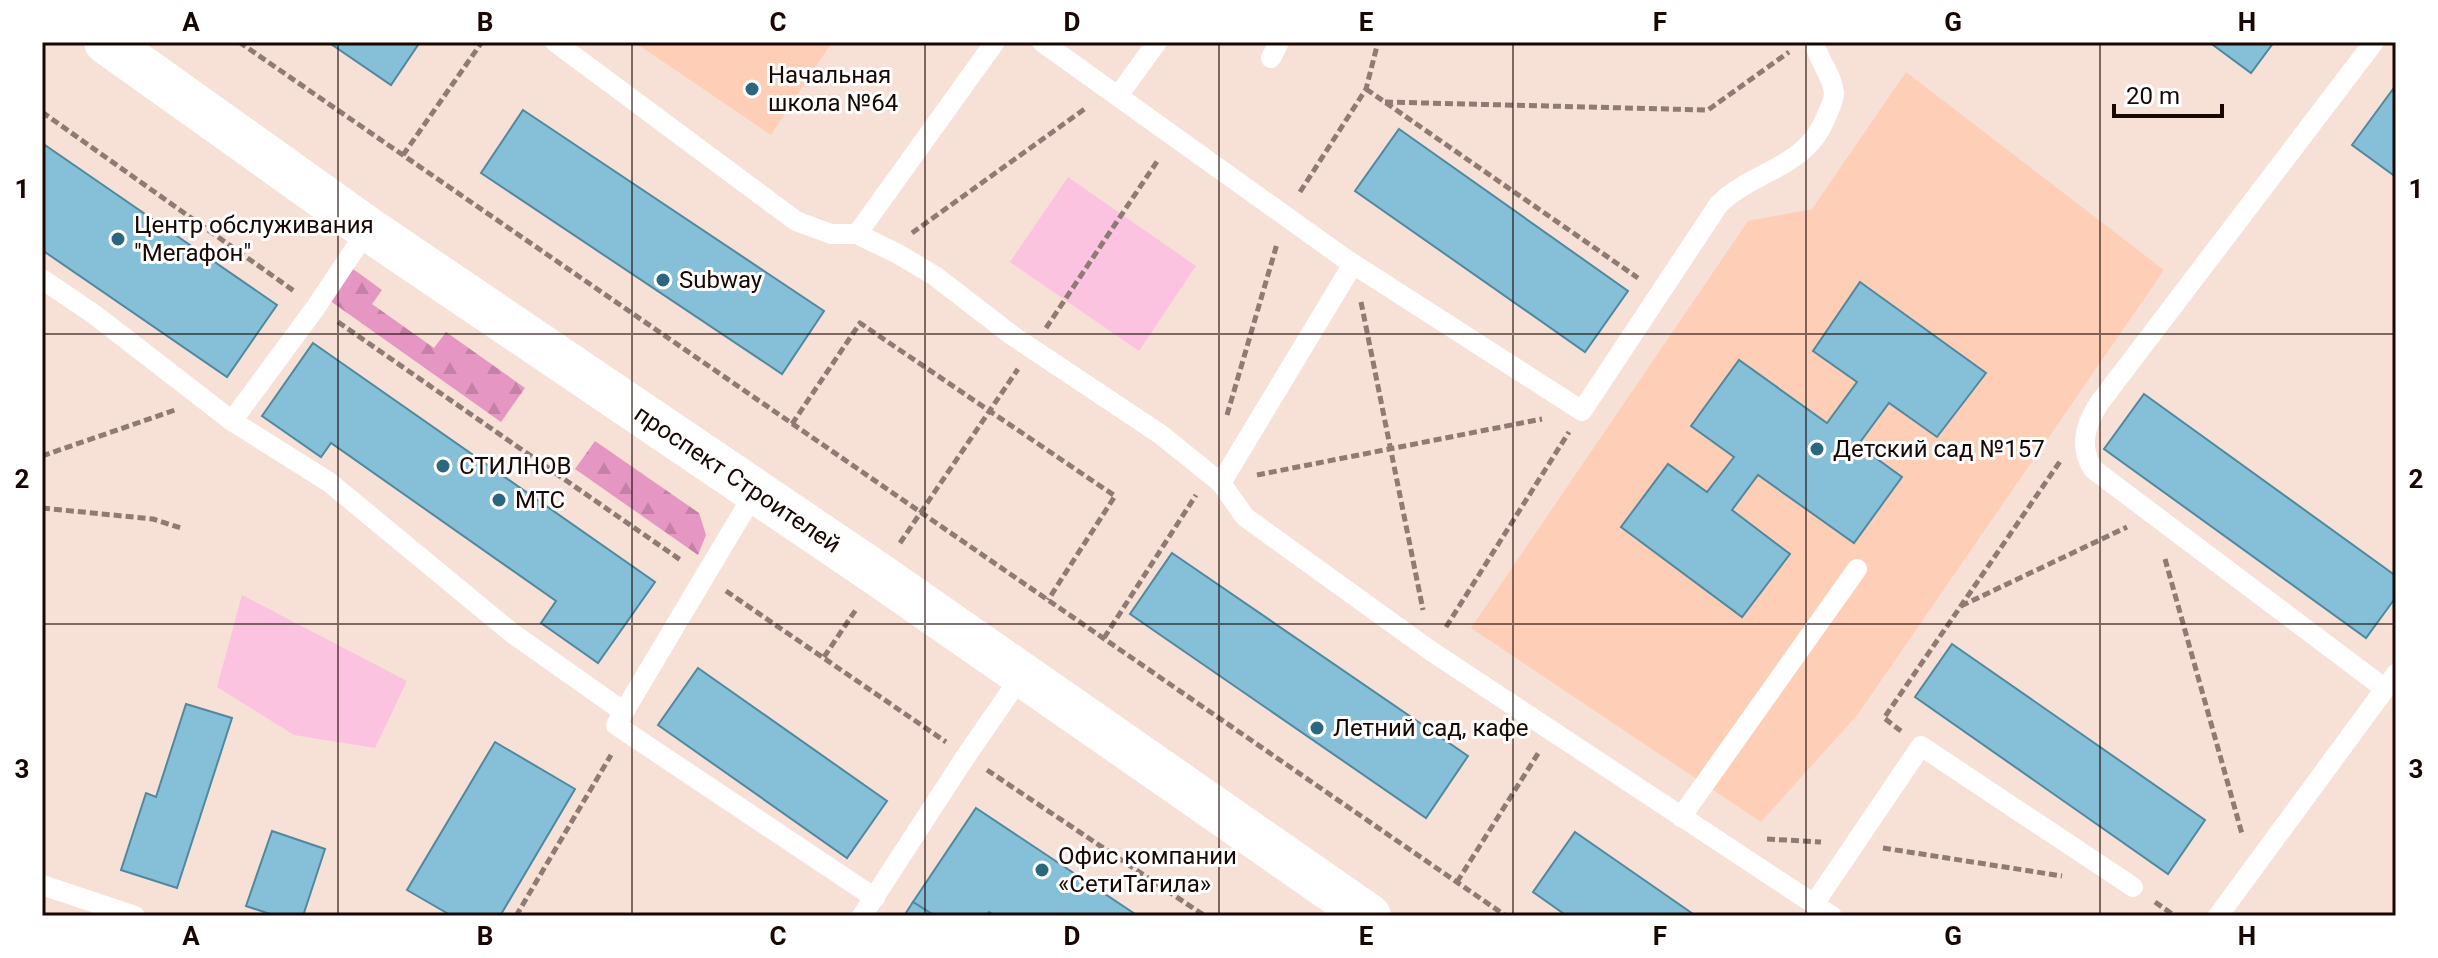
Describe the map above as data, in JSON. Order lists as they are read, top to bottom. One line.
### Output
{"streets":{"street":["проспект Строителей"]},"places":["Начальная школа №64","Центр обслуживания \"Мегафон\"","Subway","Детский сад №157","СТИЛНОВ","МТС","Летний сад, кафе","Офис компании «СетиТагила»"],"scale_bar":"20 m","grid":{"columns":["A","B","C","D","E","F","G","H"],"rows":["1","2","3"]}}
